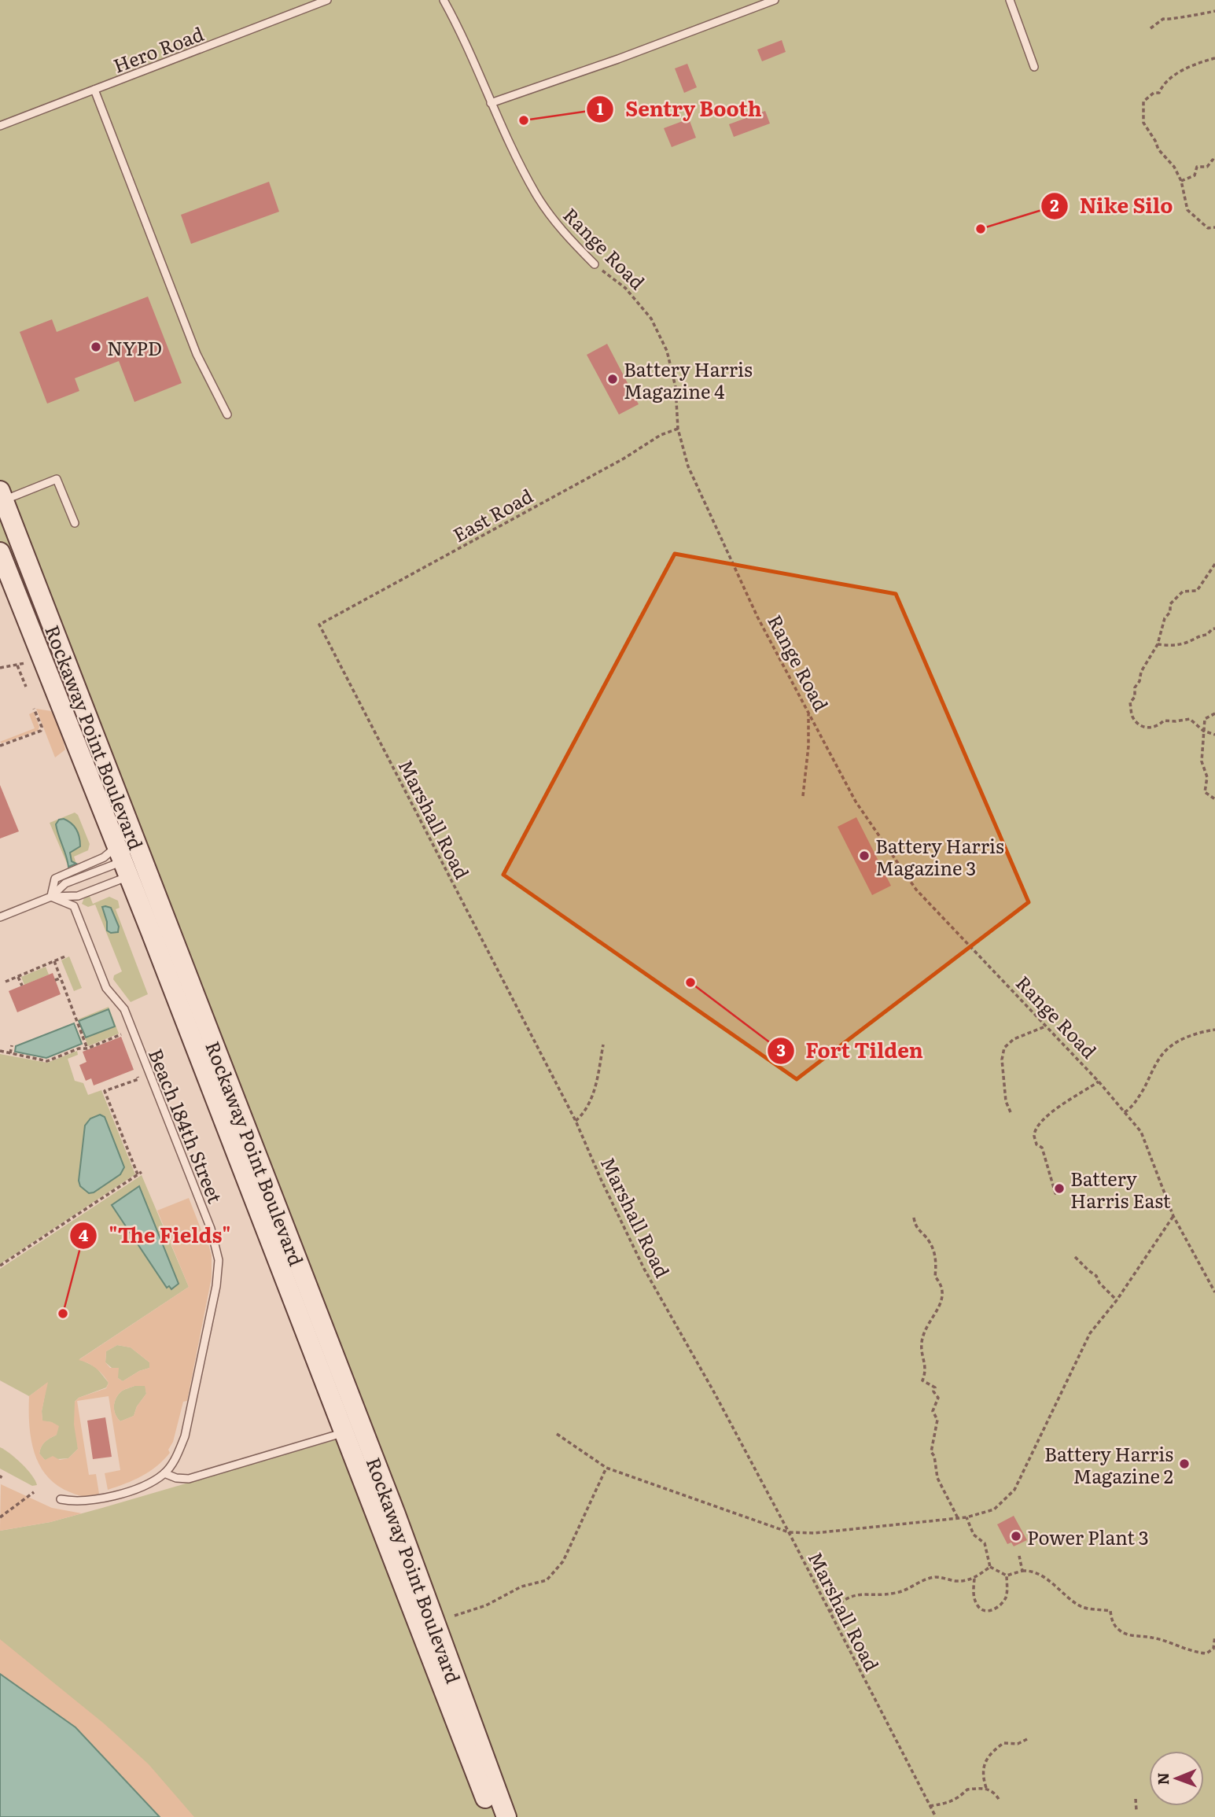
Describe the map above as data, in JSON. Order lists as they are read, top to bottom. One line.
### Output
{"streets":{"street":["Rockaway Point Boulevard"],"lane":["Hero Road","Range Road","Beach 184th Street"],"path":["East Road","Marshall Road"]},"crossings":[["Range Road","East Road"],["East Road","Marshall Road"]],"places":["Sentry Booth","Nike Silo","NYPD","Battery Harris Magazine 4","Battery Harris Magazine 3","Fort Tilden","Battery Harris East","\"The Fields\"","Battery Harris Magazine 2","Power Plant 3"],"north":"left"}
